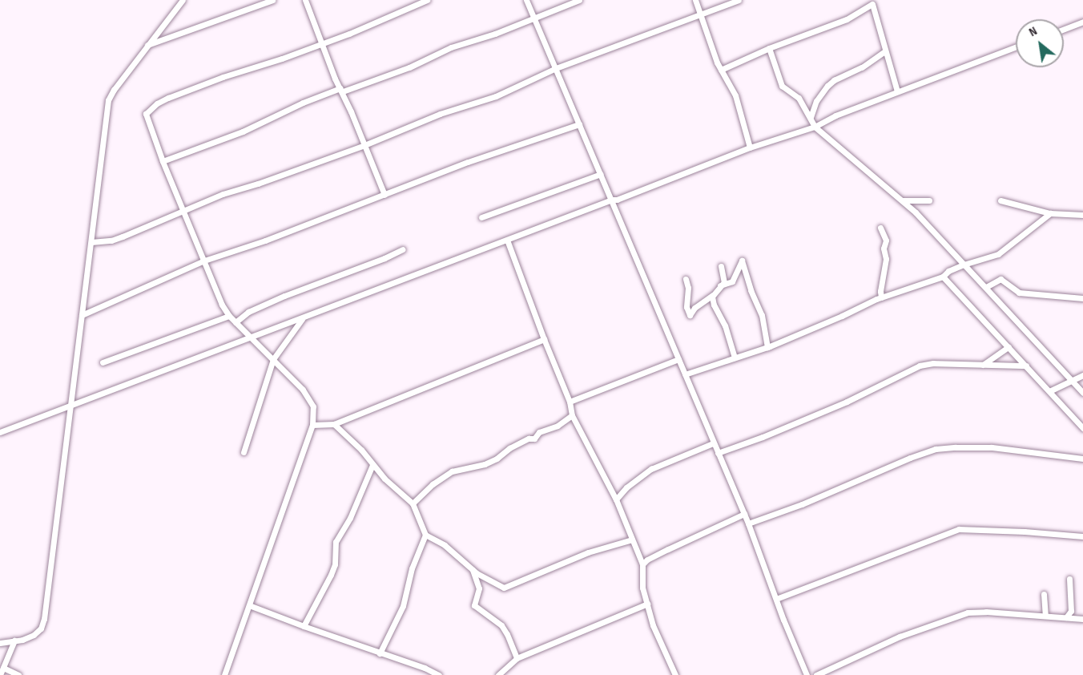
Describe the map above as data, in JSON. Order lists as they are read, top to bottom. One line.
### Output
{"north":"top left"}
